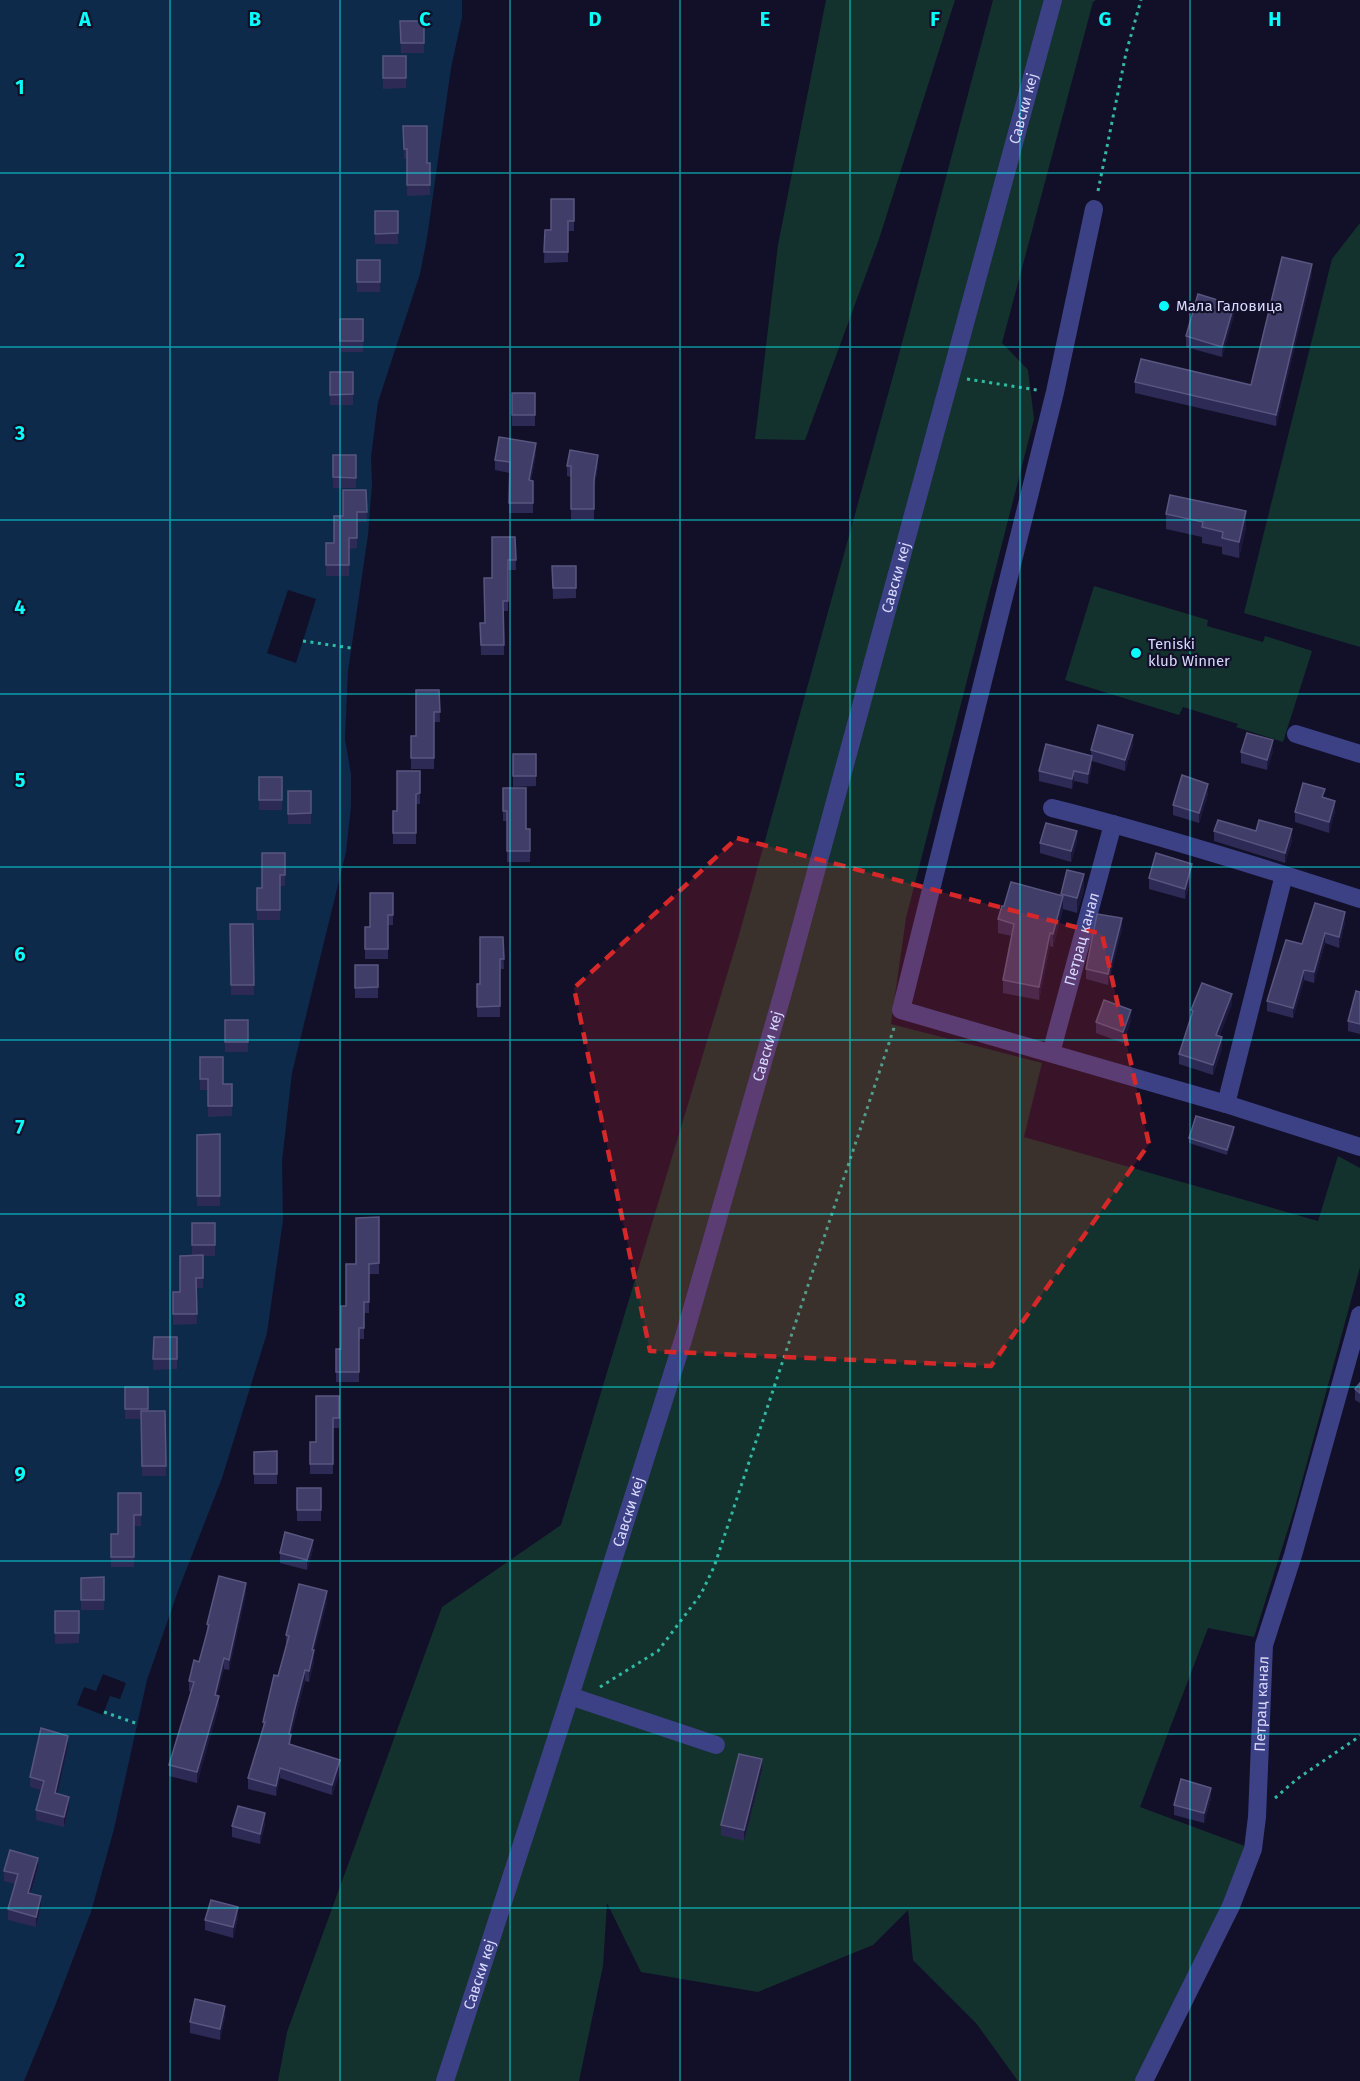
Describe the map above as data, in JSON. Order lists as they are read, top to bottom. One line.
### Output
{"streets":{"street":["Савски кеј","Петрац канал"]},"places":["Мала Галовица","Teniski klub Winner"],"grid":{"columns":["A","B","C","D","E","F","G","H"],"rows":["1","2","3","4","5","6","7","8","9"]}}
